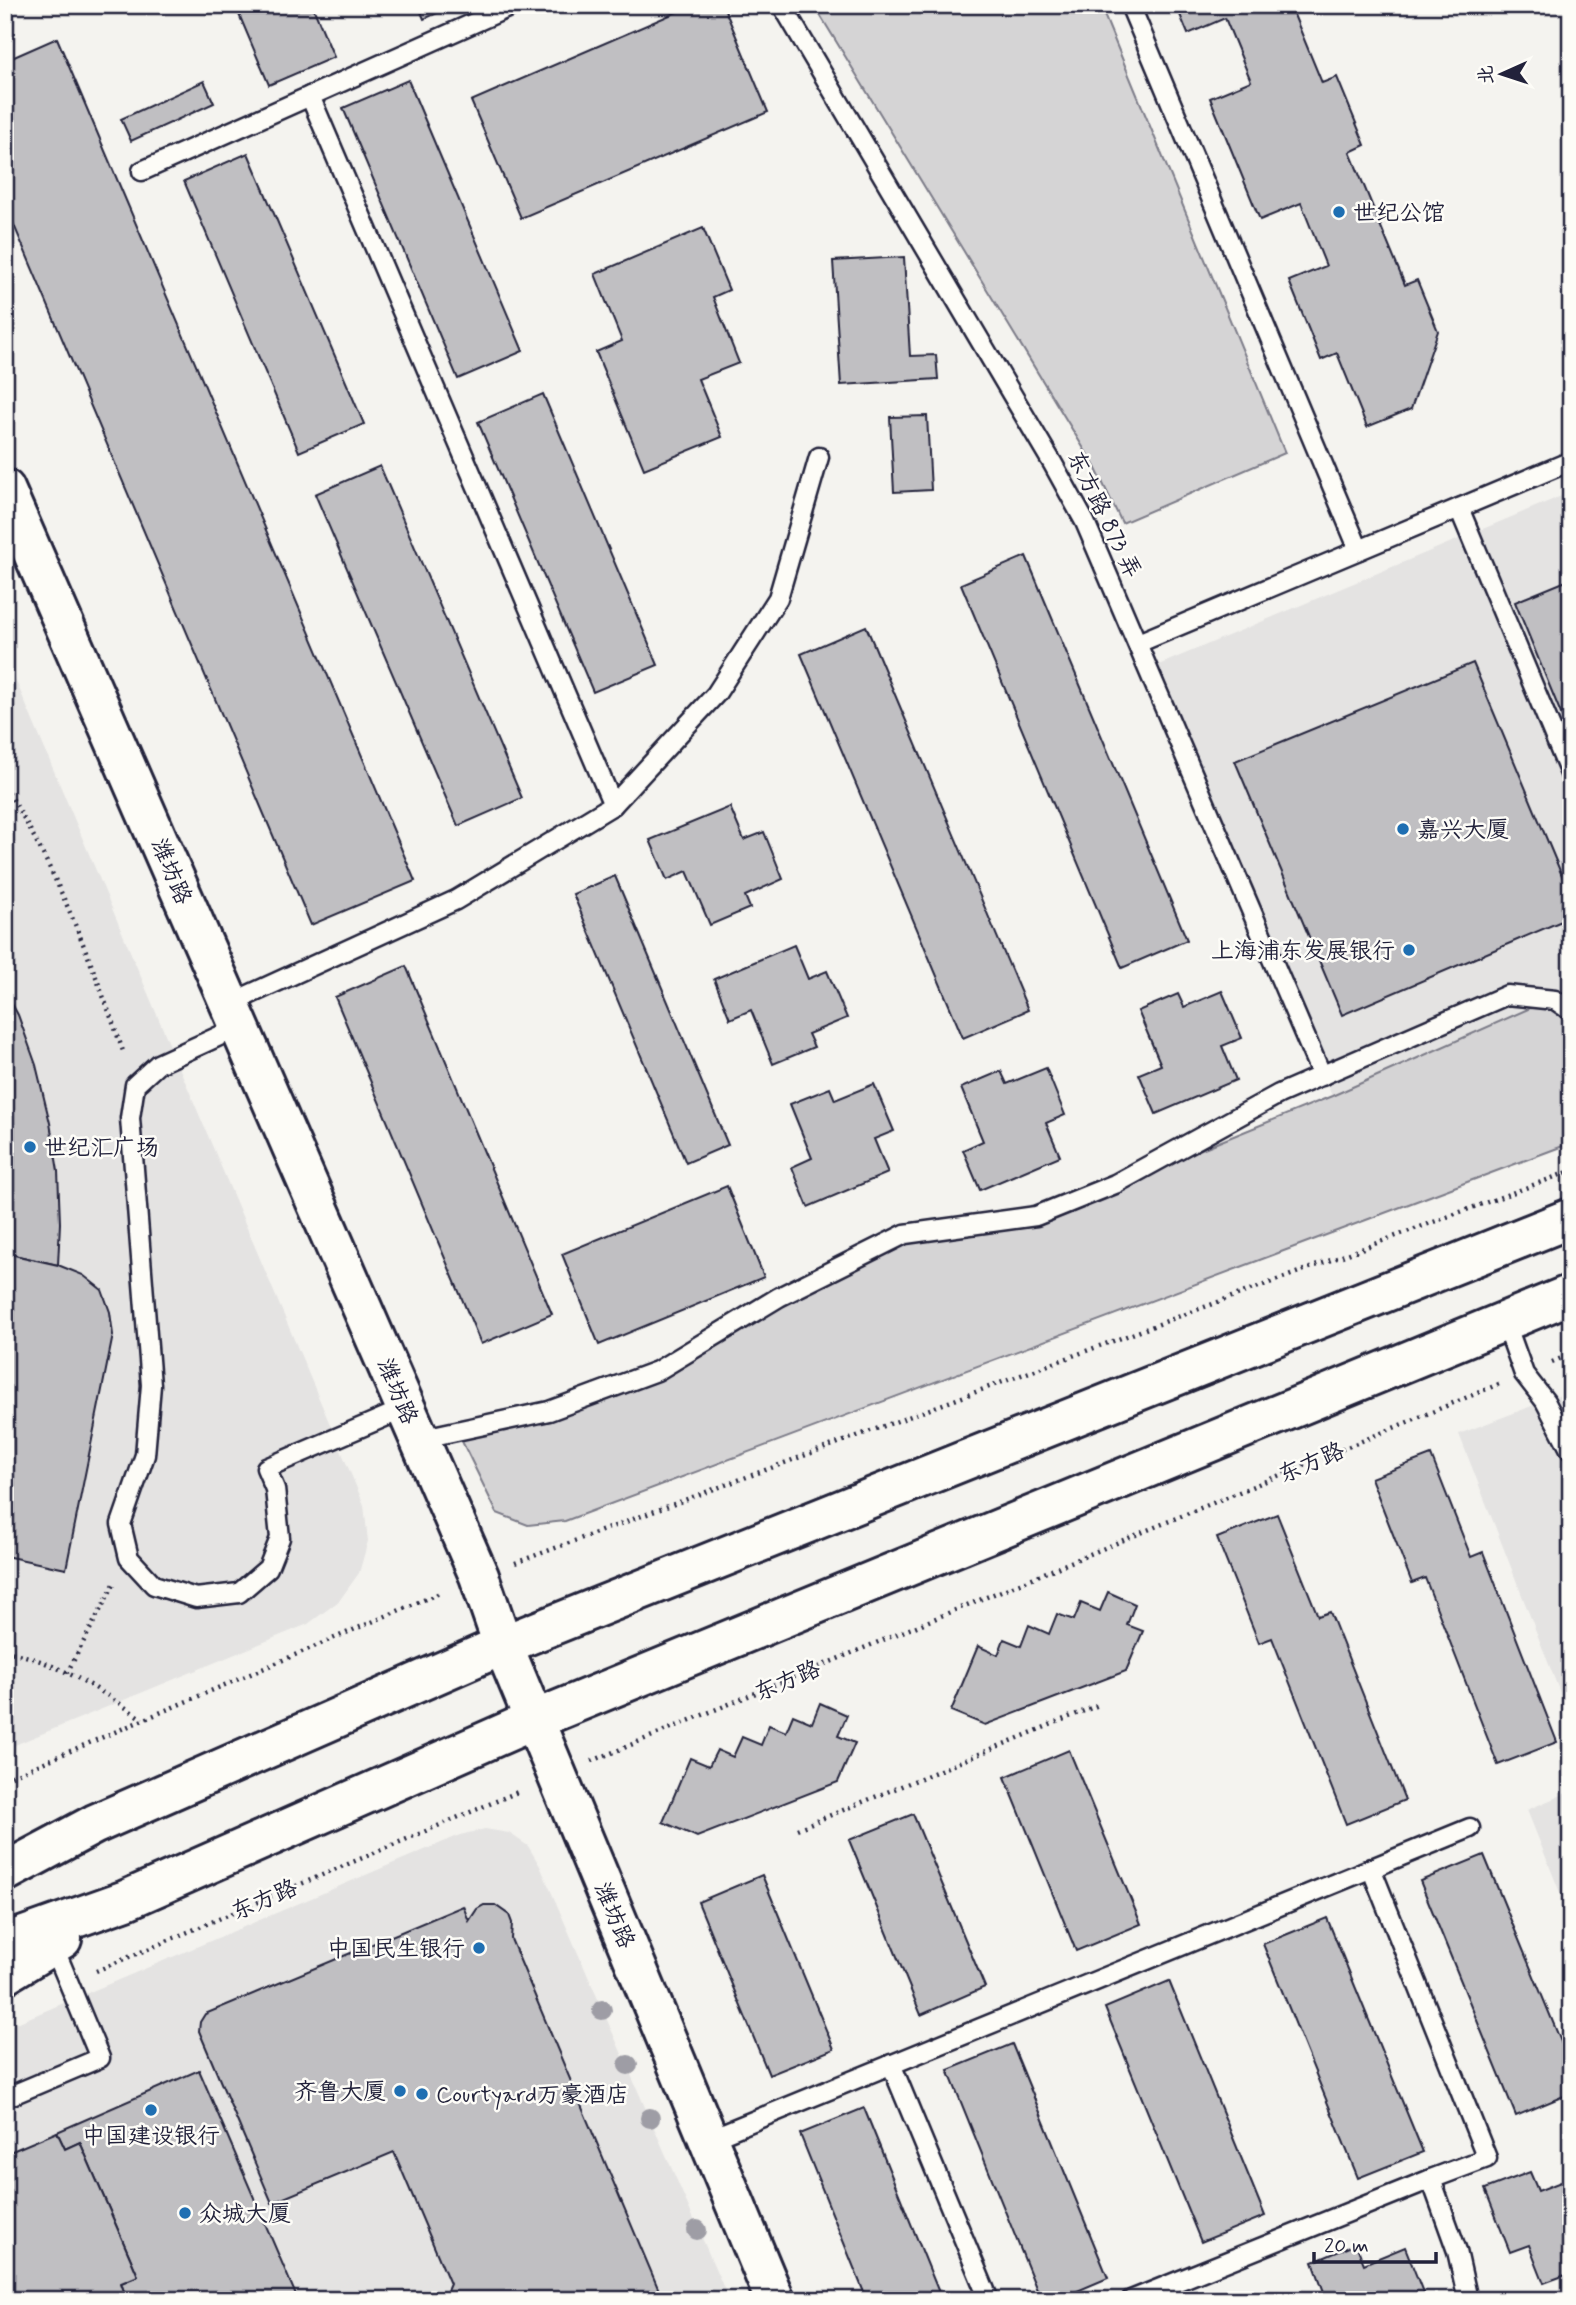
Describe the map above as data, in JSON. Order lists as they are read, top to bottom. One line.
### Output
{"streets":{"main road":["潍坊路"],"lane":["东方路 873 弄"],"path":["东方路"]},"crossings":[["潍坊路","东方路"]],"places":["世纪公馆","嘉兴大厦","上海浦东发展银行","世纪汇广场","中国民生银行","齐鲁大厦","Courtyard万豪酒店","中国建设银行","众城大厦"],"scale_bar":"20 m","north":"left"}
